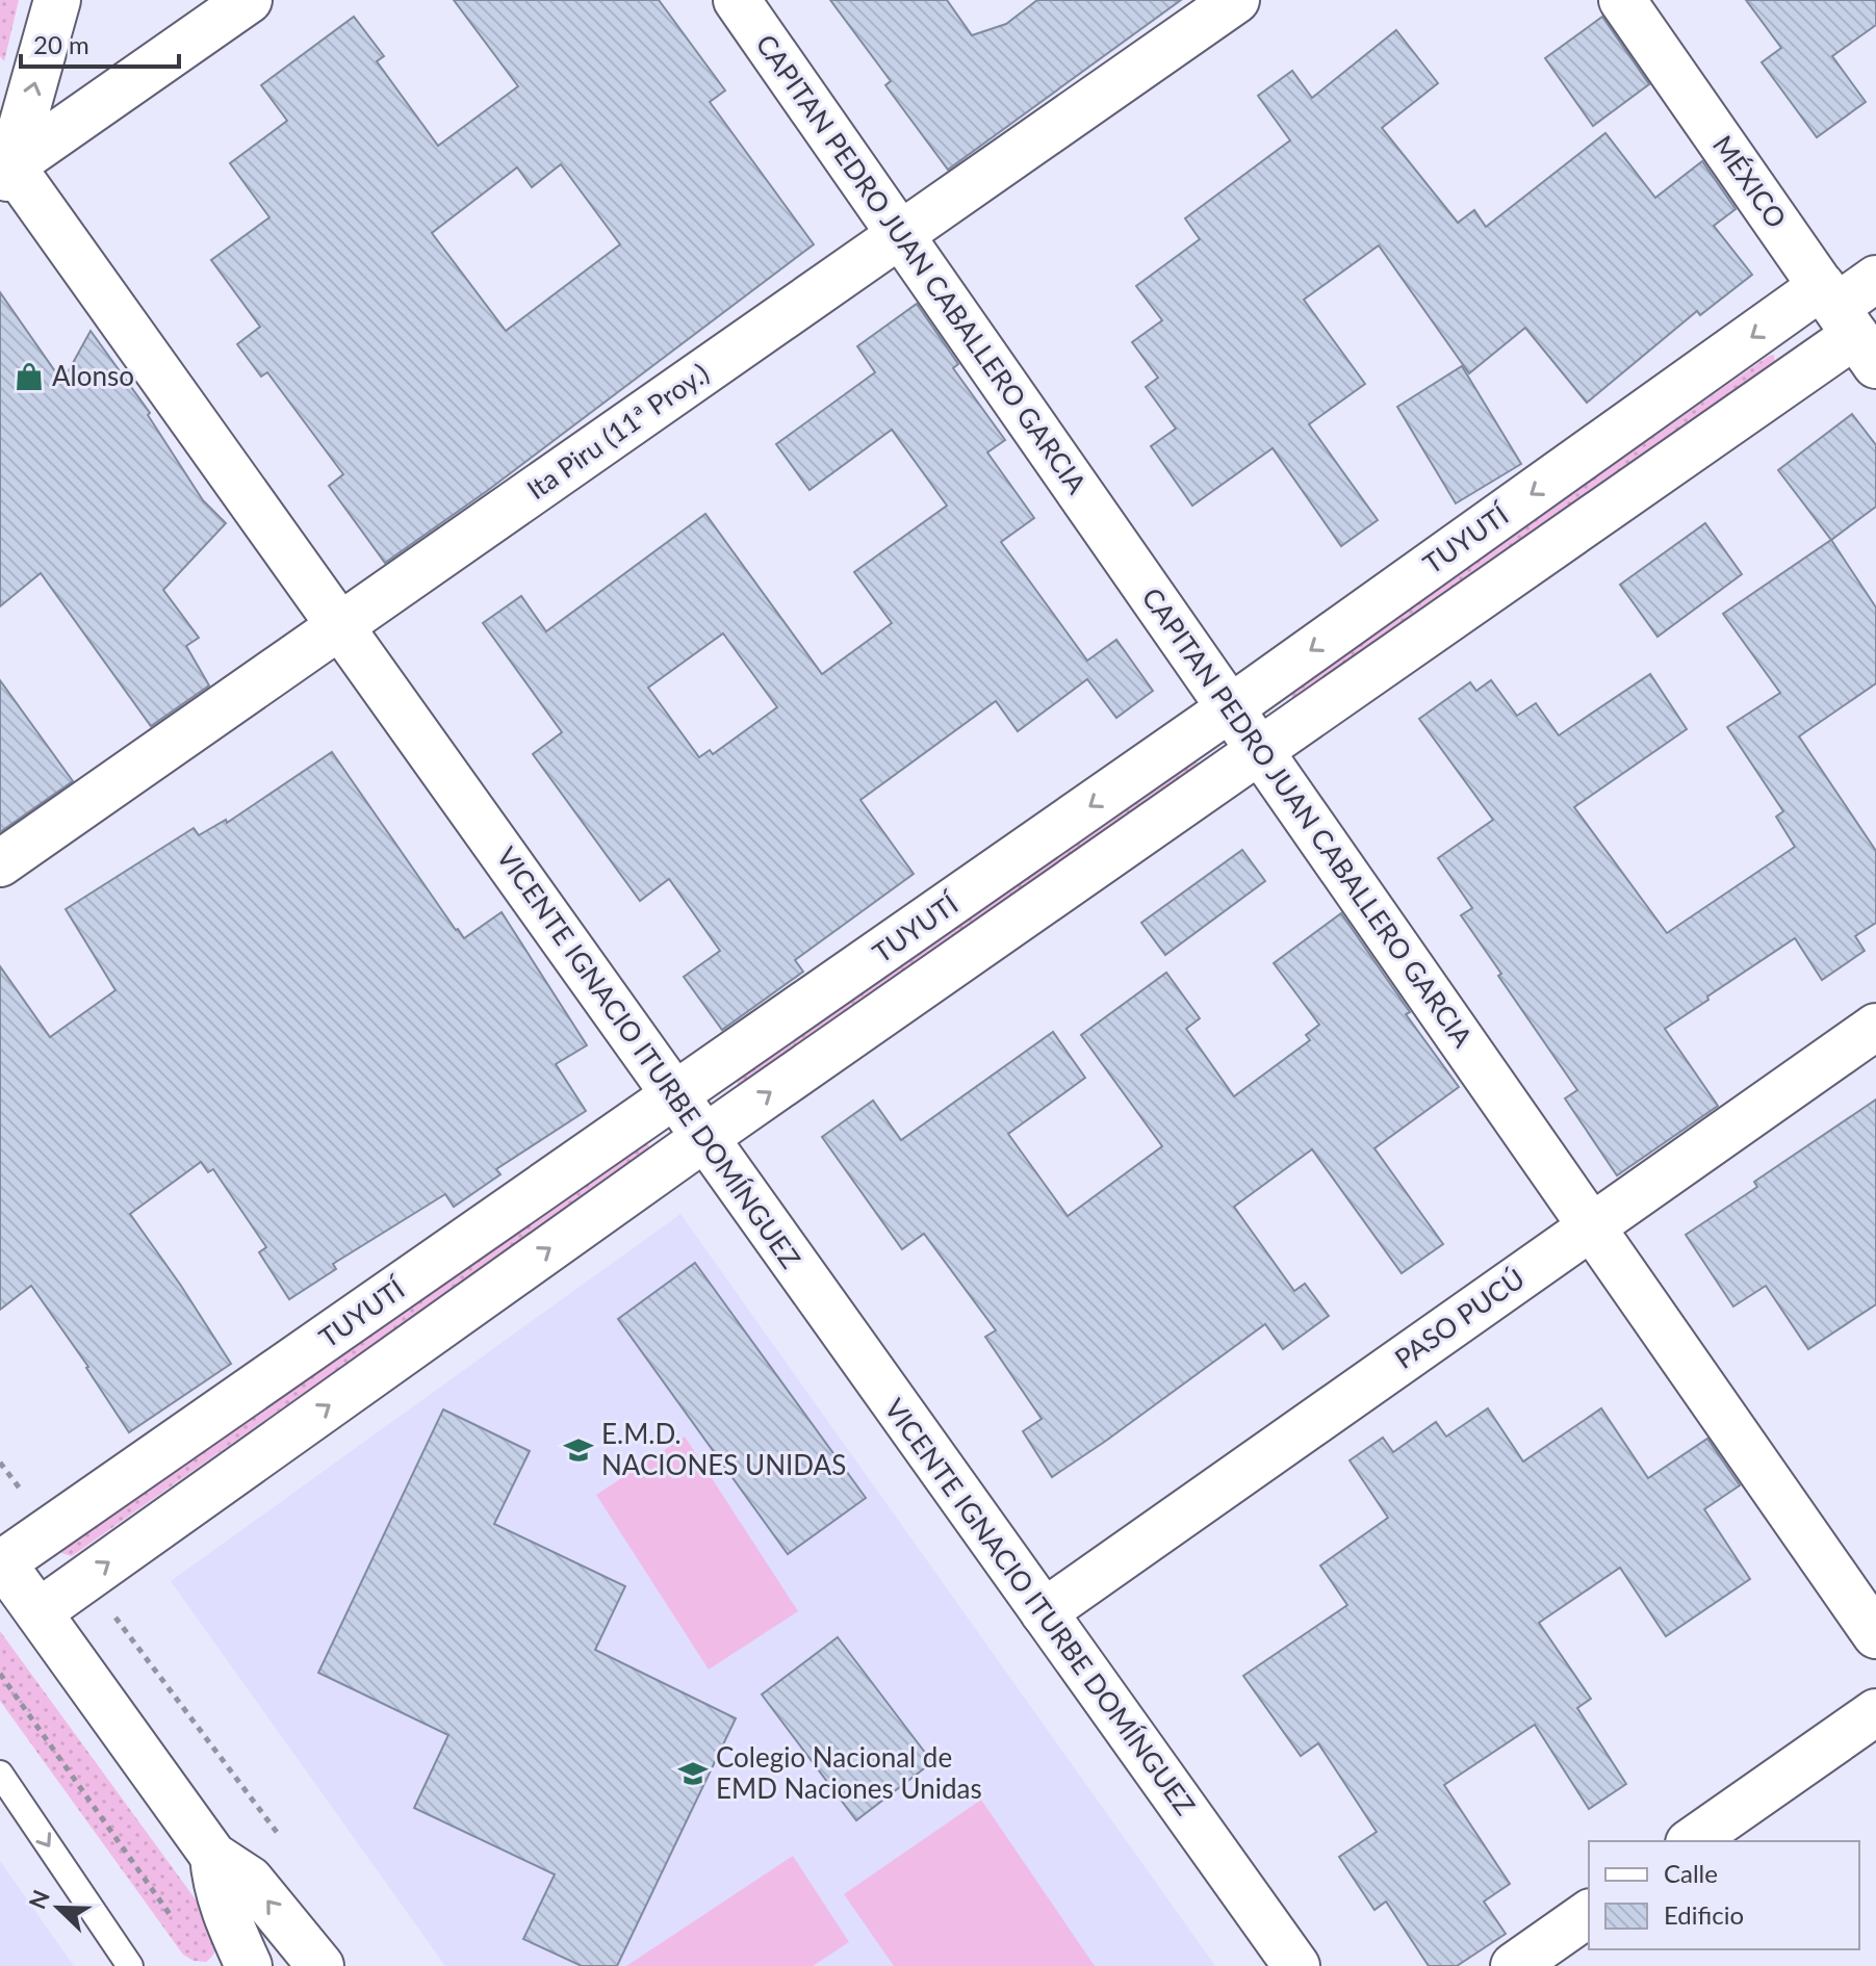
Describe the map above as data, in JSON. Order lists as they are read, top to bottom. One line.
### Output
{"streets":{"street":["MÉXICO","CAPITAN PEDRO JUAN CABALLERO GARCIA","Ita Piru (11ª Proy.)","TUYUTÍ","VICENTE IGNACIO ITURBE DOMÍNGUEZ","PASO PUCÚ"]},"crossings":[["MÉXICO","TUYUTÍ"],["CAPITAN PEDRO JUAN CABALLERO GARCIA","Ita Piru (11ª Proy.)"],["CAPITAN PEDRO JUAN CABALLERO GARCIA","TUYUTÍ"],["CAPITAN PEDRO JUAN CABALLERO GARCIA","PASO PUCÚ"],["Ita Piru (11ª Proy.)","VICENTE IGNACIO ITURBE DOMÍNGUEZ"],["TUYUTÍ","VICENTE IGNACIO ITURBE DOMÍNGUEZ"],["VICENTE IGNACIO ITURBE DOMÍNGUEZ","PASO PUCÚ"]],"places":{"shop":["Alonso"],"school or university":["E.M.D. NACIONES UNIDAS","Colegio Nacional de EMD Naciones Unidas"]},"legend":["Calle","Edificio"],"scale_bar":"20 m","north":"top left"}
